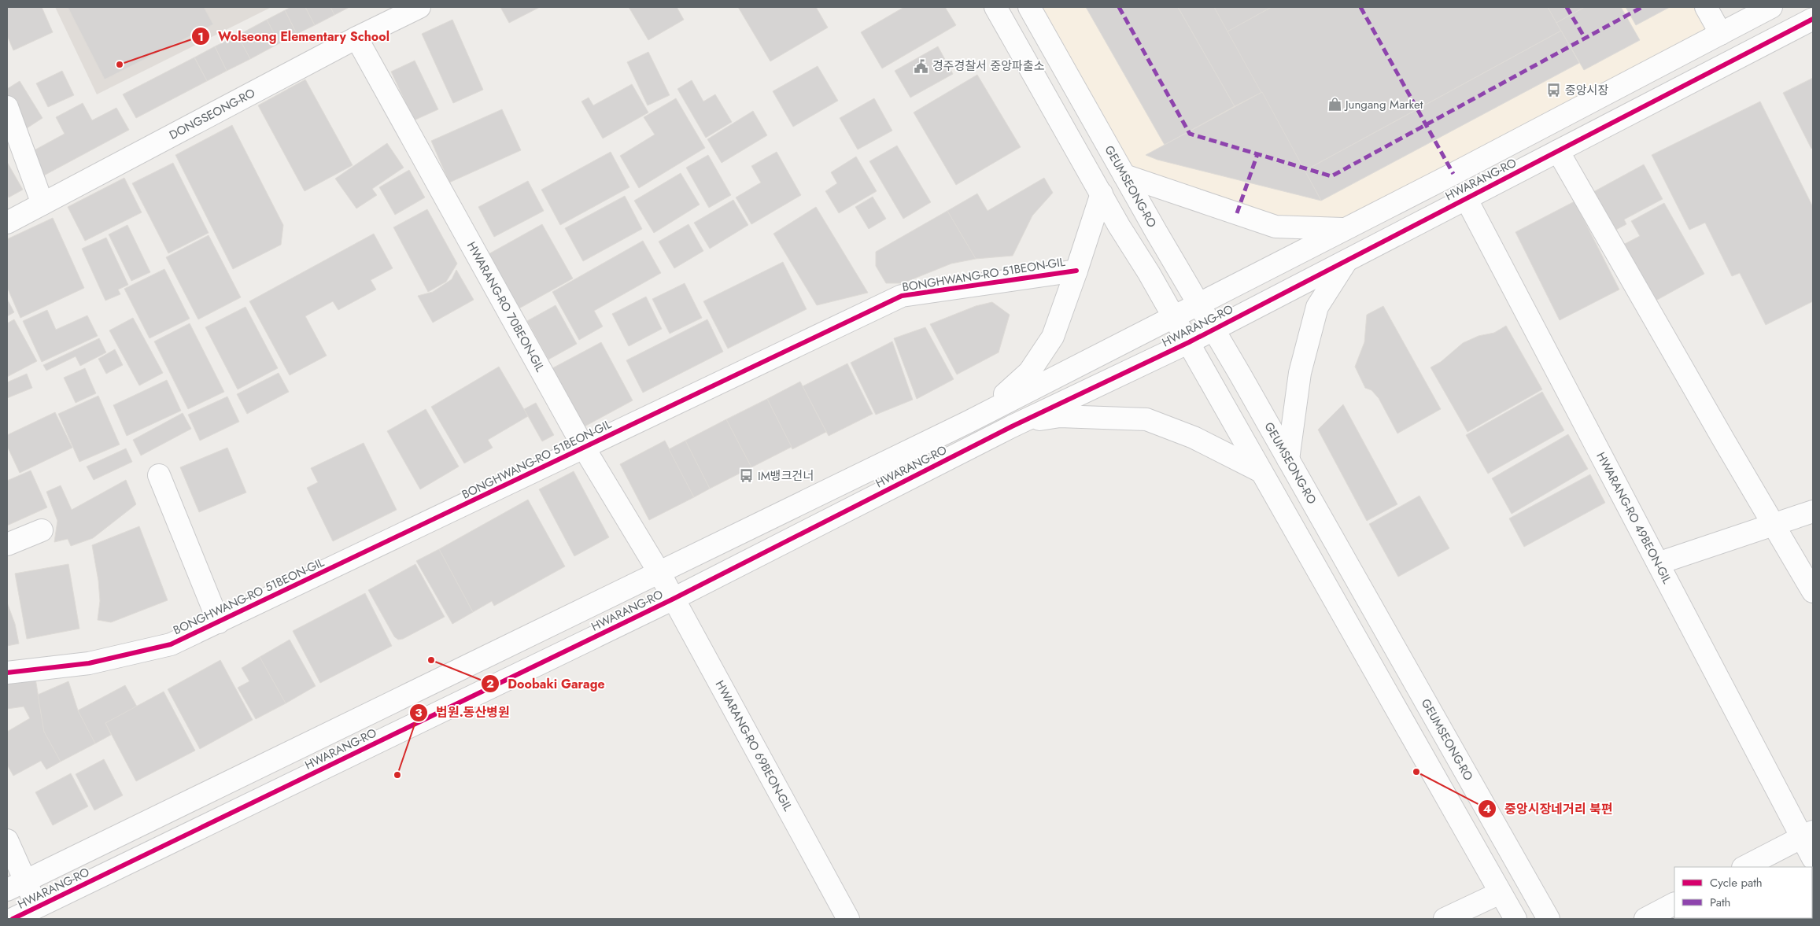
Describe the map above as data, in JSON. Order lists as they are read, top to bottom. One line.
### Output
{"streets":{"street":["DONGSEONG-RO","HWARANG-RO","GEUMSEONG-RO","BONGHWANG-RO 51BEON-GIL","HWARANG-RO 70BEON-GIL","HWARANG-RO 49BEON-GIL","HWARANG-RO 69BEON-GIL"]},"crossings":[["DONGSEONG-RO","HWARANG-RO 70BEON-GIL"],["HWARANG-RO","GEUMSEONG-RO"],["HWARANG-RO","HWARANG-RO 70BEON-GIL"],["HWARANG-RO","HWARANG-RO 49BEON-GIL"],["HWARANG-RO","HWARANG-RO 69BEON-GIL"],["BONGHWANG-RO 51BEON-GIL","HWARANG-RO 70BEON-GIL"],["HWARANG-RO 70BEON-GIL","HWARANG-RO 69BEON-GIL"]],"places":{"other":["Wolseong Elementary School","Doobaki Garage","중앙시장네거리 북편","법원.동산병원"],"public building":["경주경찰서 중앙파출소"],"bus stop":["중앙시장","IM뱅크건너"],"shop":["Jungang Market"]},"legend":["Cycle path","Path"]}
